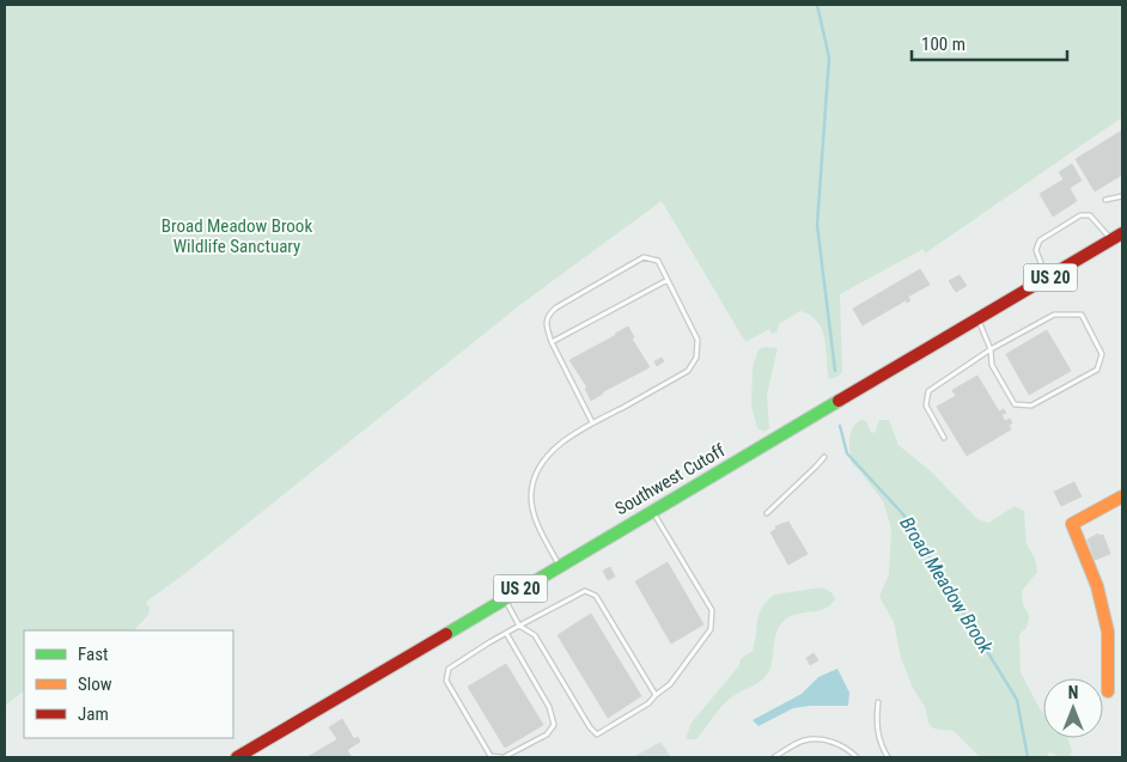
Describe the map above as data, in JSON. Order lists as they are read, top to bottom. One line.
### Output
{"streets":{"main road":["US 20","Southwest Cutoff"]},"water":["Broad Meadow Brook"],"parks":["Broad Meadow Brook Wildlife Sanctuary"],"legend":["Fast","Slow","Jam"],"scale_bar":"100 m","north":"top"}
